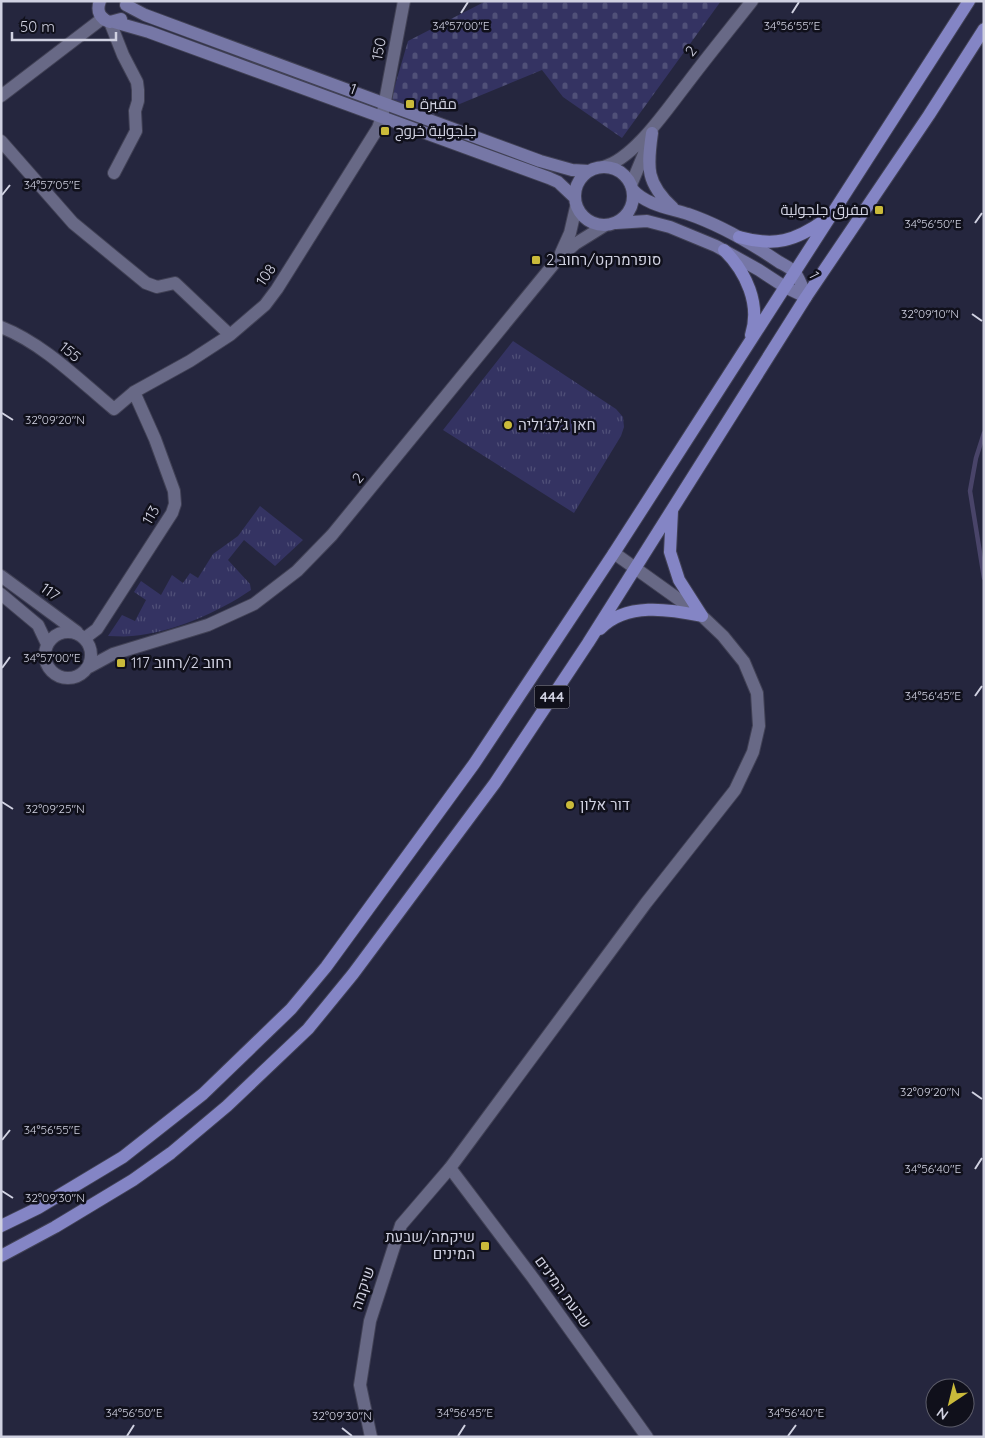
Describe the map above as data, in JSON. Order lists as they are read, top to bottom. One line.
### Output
{"streets":{"main road":["1","444"],"street":["150","2","108","155","113","117","שיקמה","שבעת המינים"]},"crossings":[["150","1"],["150","108"],["2","1"],["2","113"],["2","117"],["1","108"],["1","444"],["108","155"],["108","113"],["113","117"],["444","שיקמה"],["שיקמה","שבעת המינים"]],"places":{"transit":["مقبرة","جلجولية خروج","مفرق جلجولية","סופרמרקט/רחוב 2","רחוב 2/רחוב 117","שיקמה/שבעת המינים"],"other":["חאן ג'לג'וליה","דור אלון"]},"scale_bar":"50 m","north":"bottom left","coordinates":["34°57'00\"E","34°56'55\"E","34°57'05\"E","34°56'50\"E","32°09'10\"N","32°09'20\"N","34°56'45\"E","32°09'25\"N","34°56'40\"E","32°09'30\"N"]}
